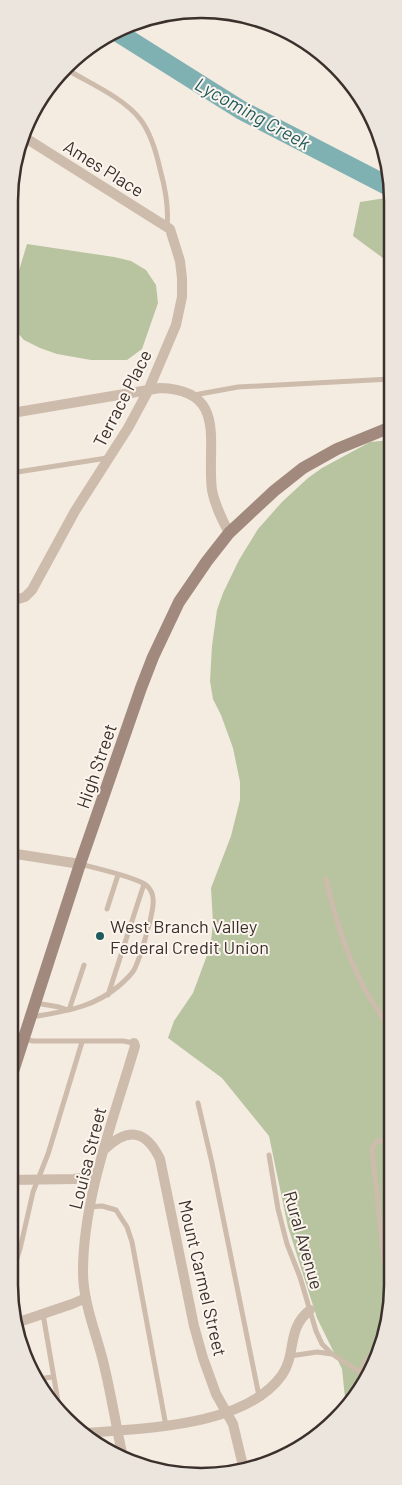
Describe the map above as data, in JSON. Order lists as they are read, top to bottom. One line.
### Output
{"streets":{"main road":["High Street"],"street":["Ames Place","Terrace Place","Louisa Street","Mount Carmel Street"],"lane":["Rural Avenue"]},"crossings":[["Ames Place","Terrace Place"],["Louisa Street","Mount Carmel Street"]],"water":["Lycoming Creek"],"places":["West Branch Valley Federal Credit Union"]}
